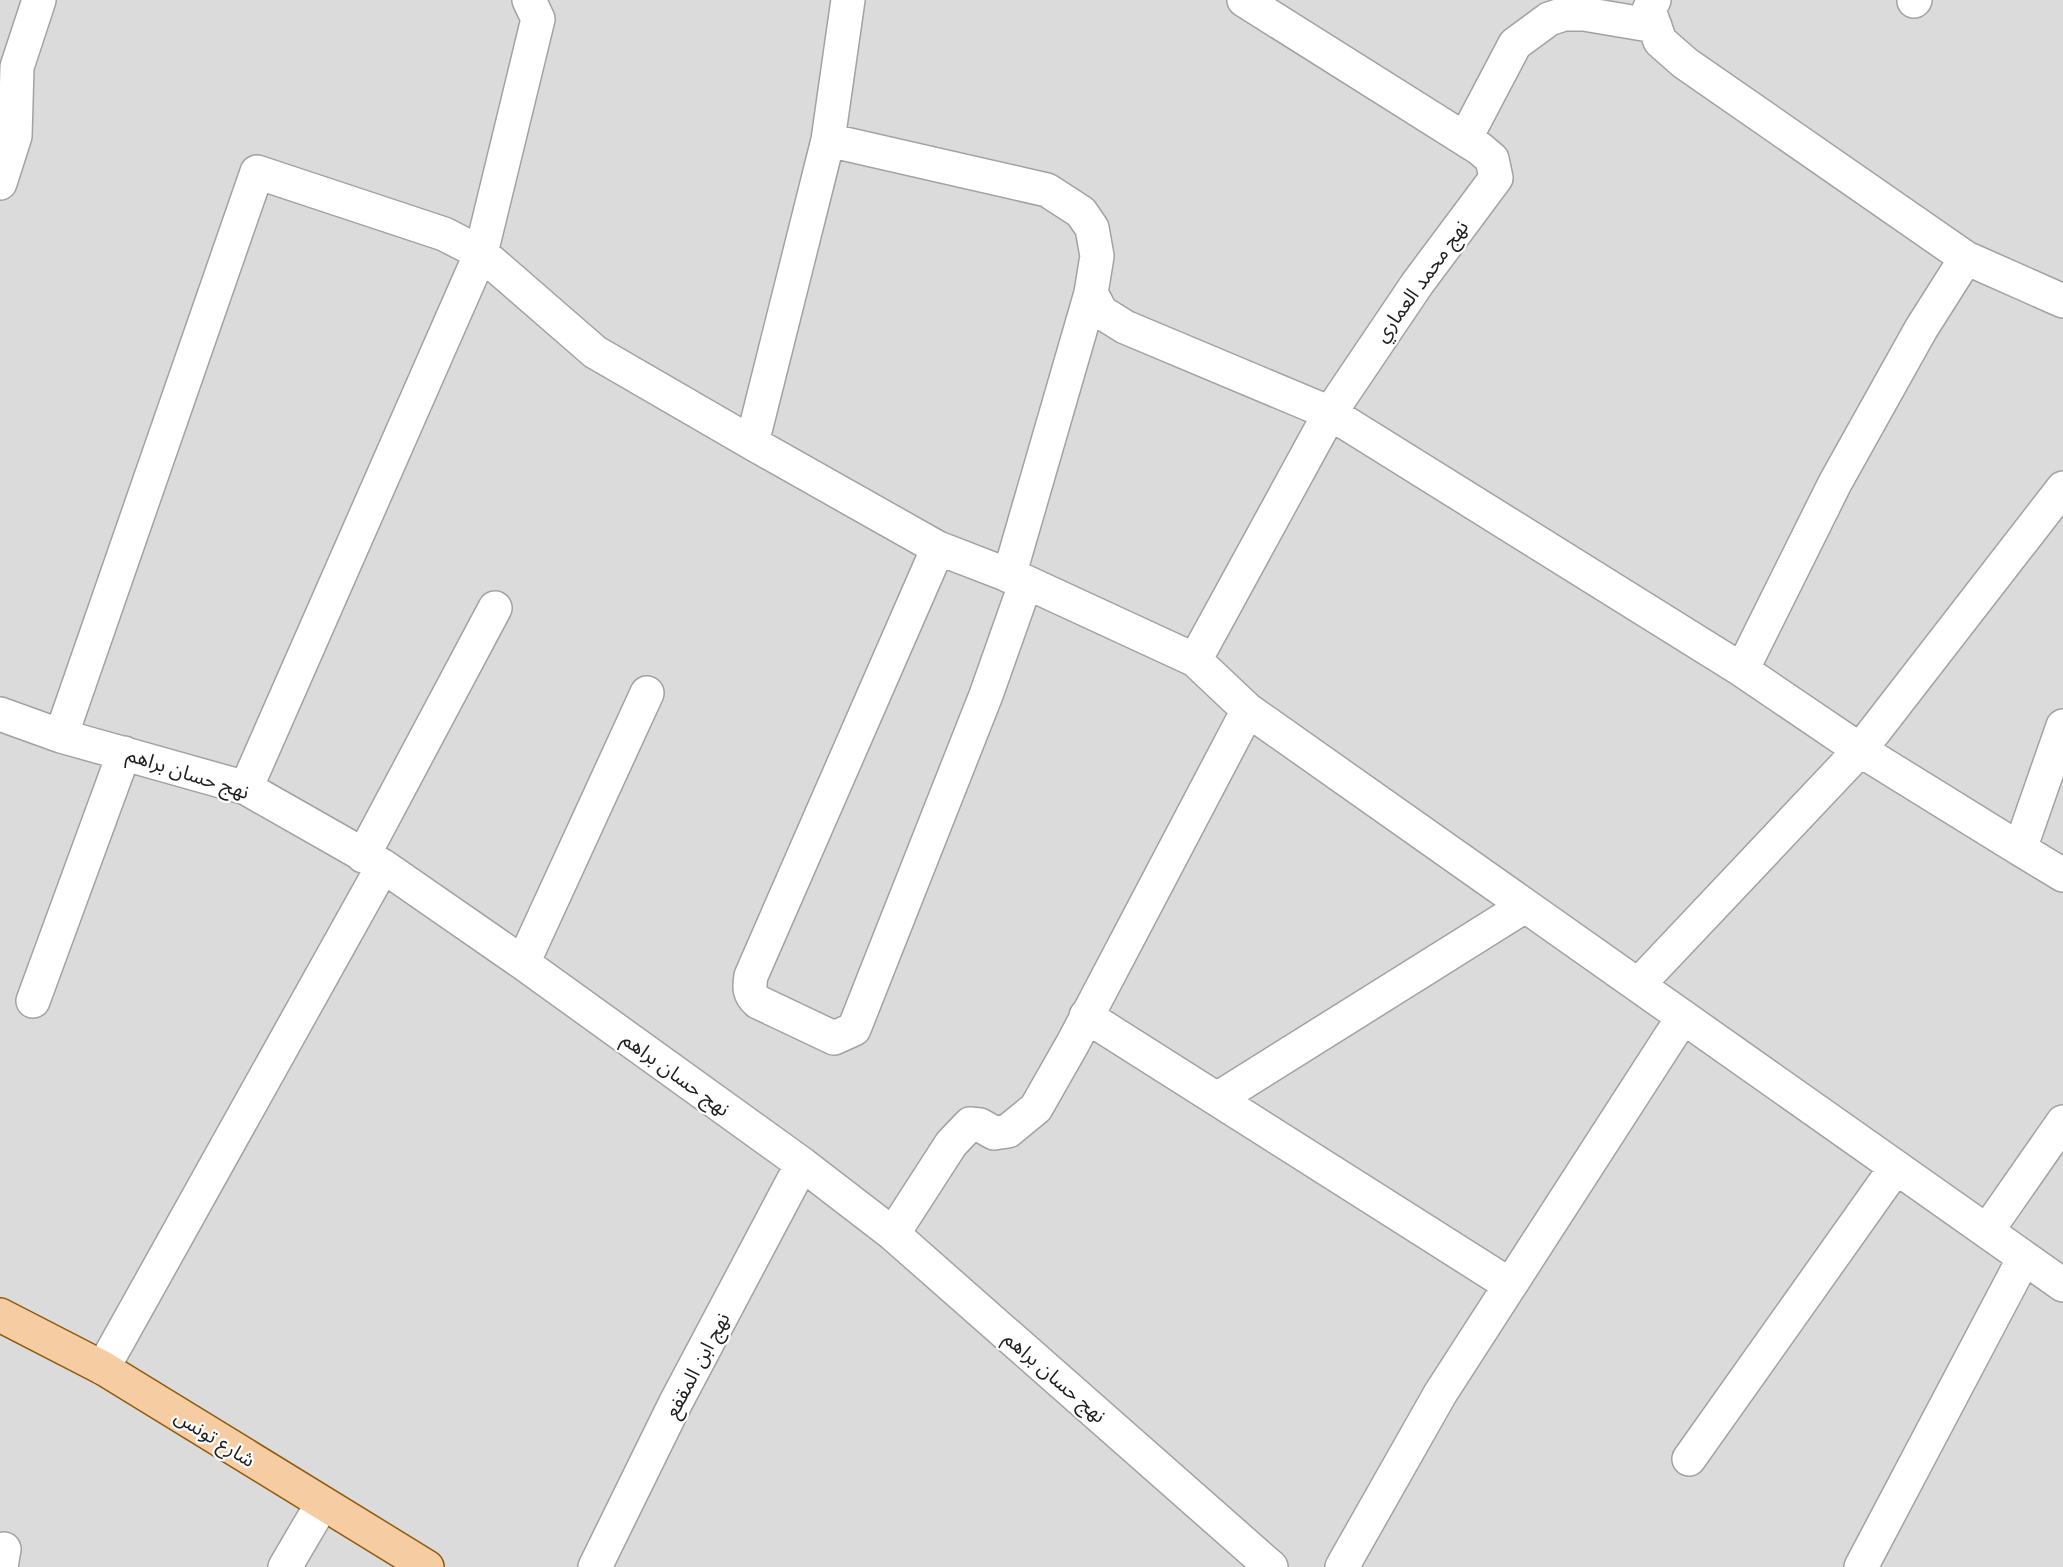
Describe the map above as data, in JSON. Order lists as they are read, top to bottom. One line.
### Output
{"streets":{"main road":["شارع تونس"],"street":["نهج محمد العماري","نهج حسان براهم","نهج ابن المقفع"]},"crossings":[["نهج حسان براهم","نهج ابن المقفع"]]}
